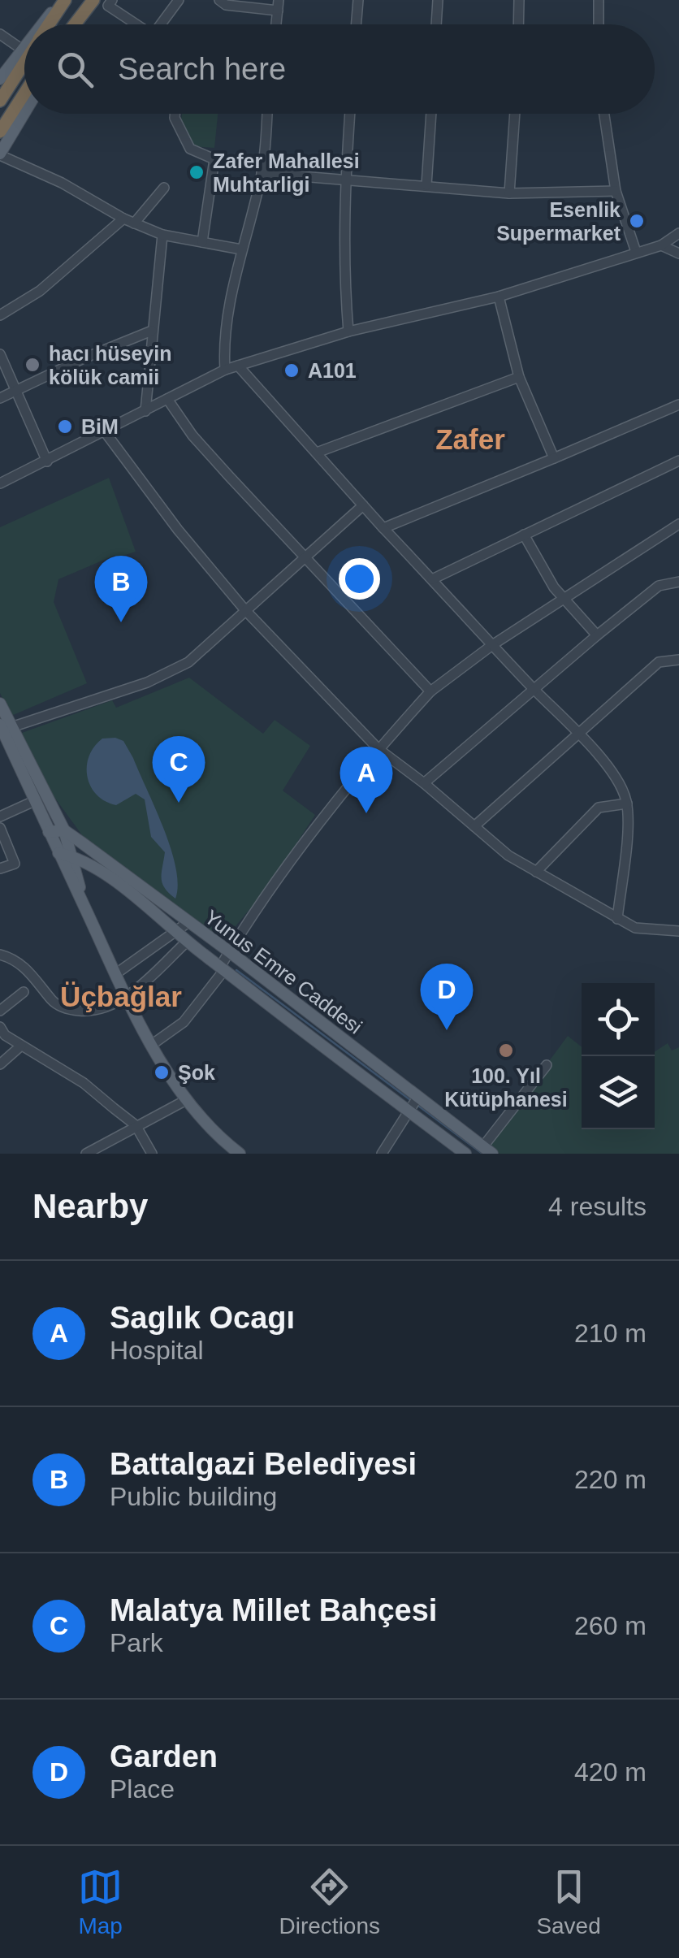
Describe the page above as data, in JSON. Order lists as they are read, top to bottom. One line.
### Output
{"streets":{"main road":["Yunus Emre Caddesi"]},"districts":["Zafer","Üçbağlar"],"places":["Zafer Mahallesi Muhtarligi","Esenlik Supermarket","hacı hüseyin kölük camii","A101","BiM","100. Yıl Kütüphanesi","Şok"],"page":{"search":"Search here","pins":["B","C","A","D"],"heading":["Nearby","4 results"],"list":[{"mark":"A","name":"Saglık Ocagı","note":"Hospital","value":"210 m"},{"mark":"B","name":"Battalgazi Belediyesi","note":"Public building","value":"220 m"},{"mark":"C","name":"Malatya Millet Bahçesi","note":"Park","value":"260 m"},{"mark":"D","name":"Garden","note":"Place","value":"420 m"}],"nav":["Map","Directions","Saved"]}}
